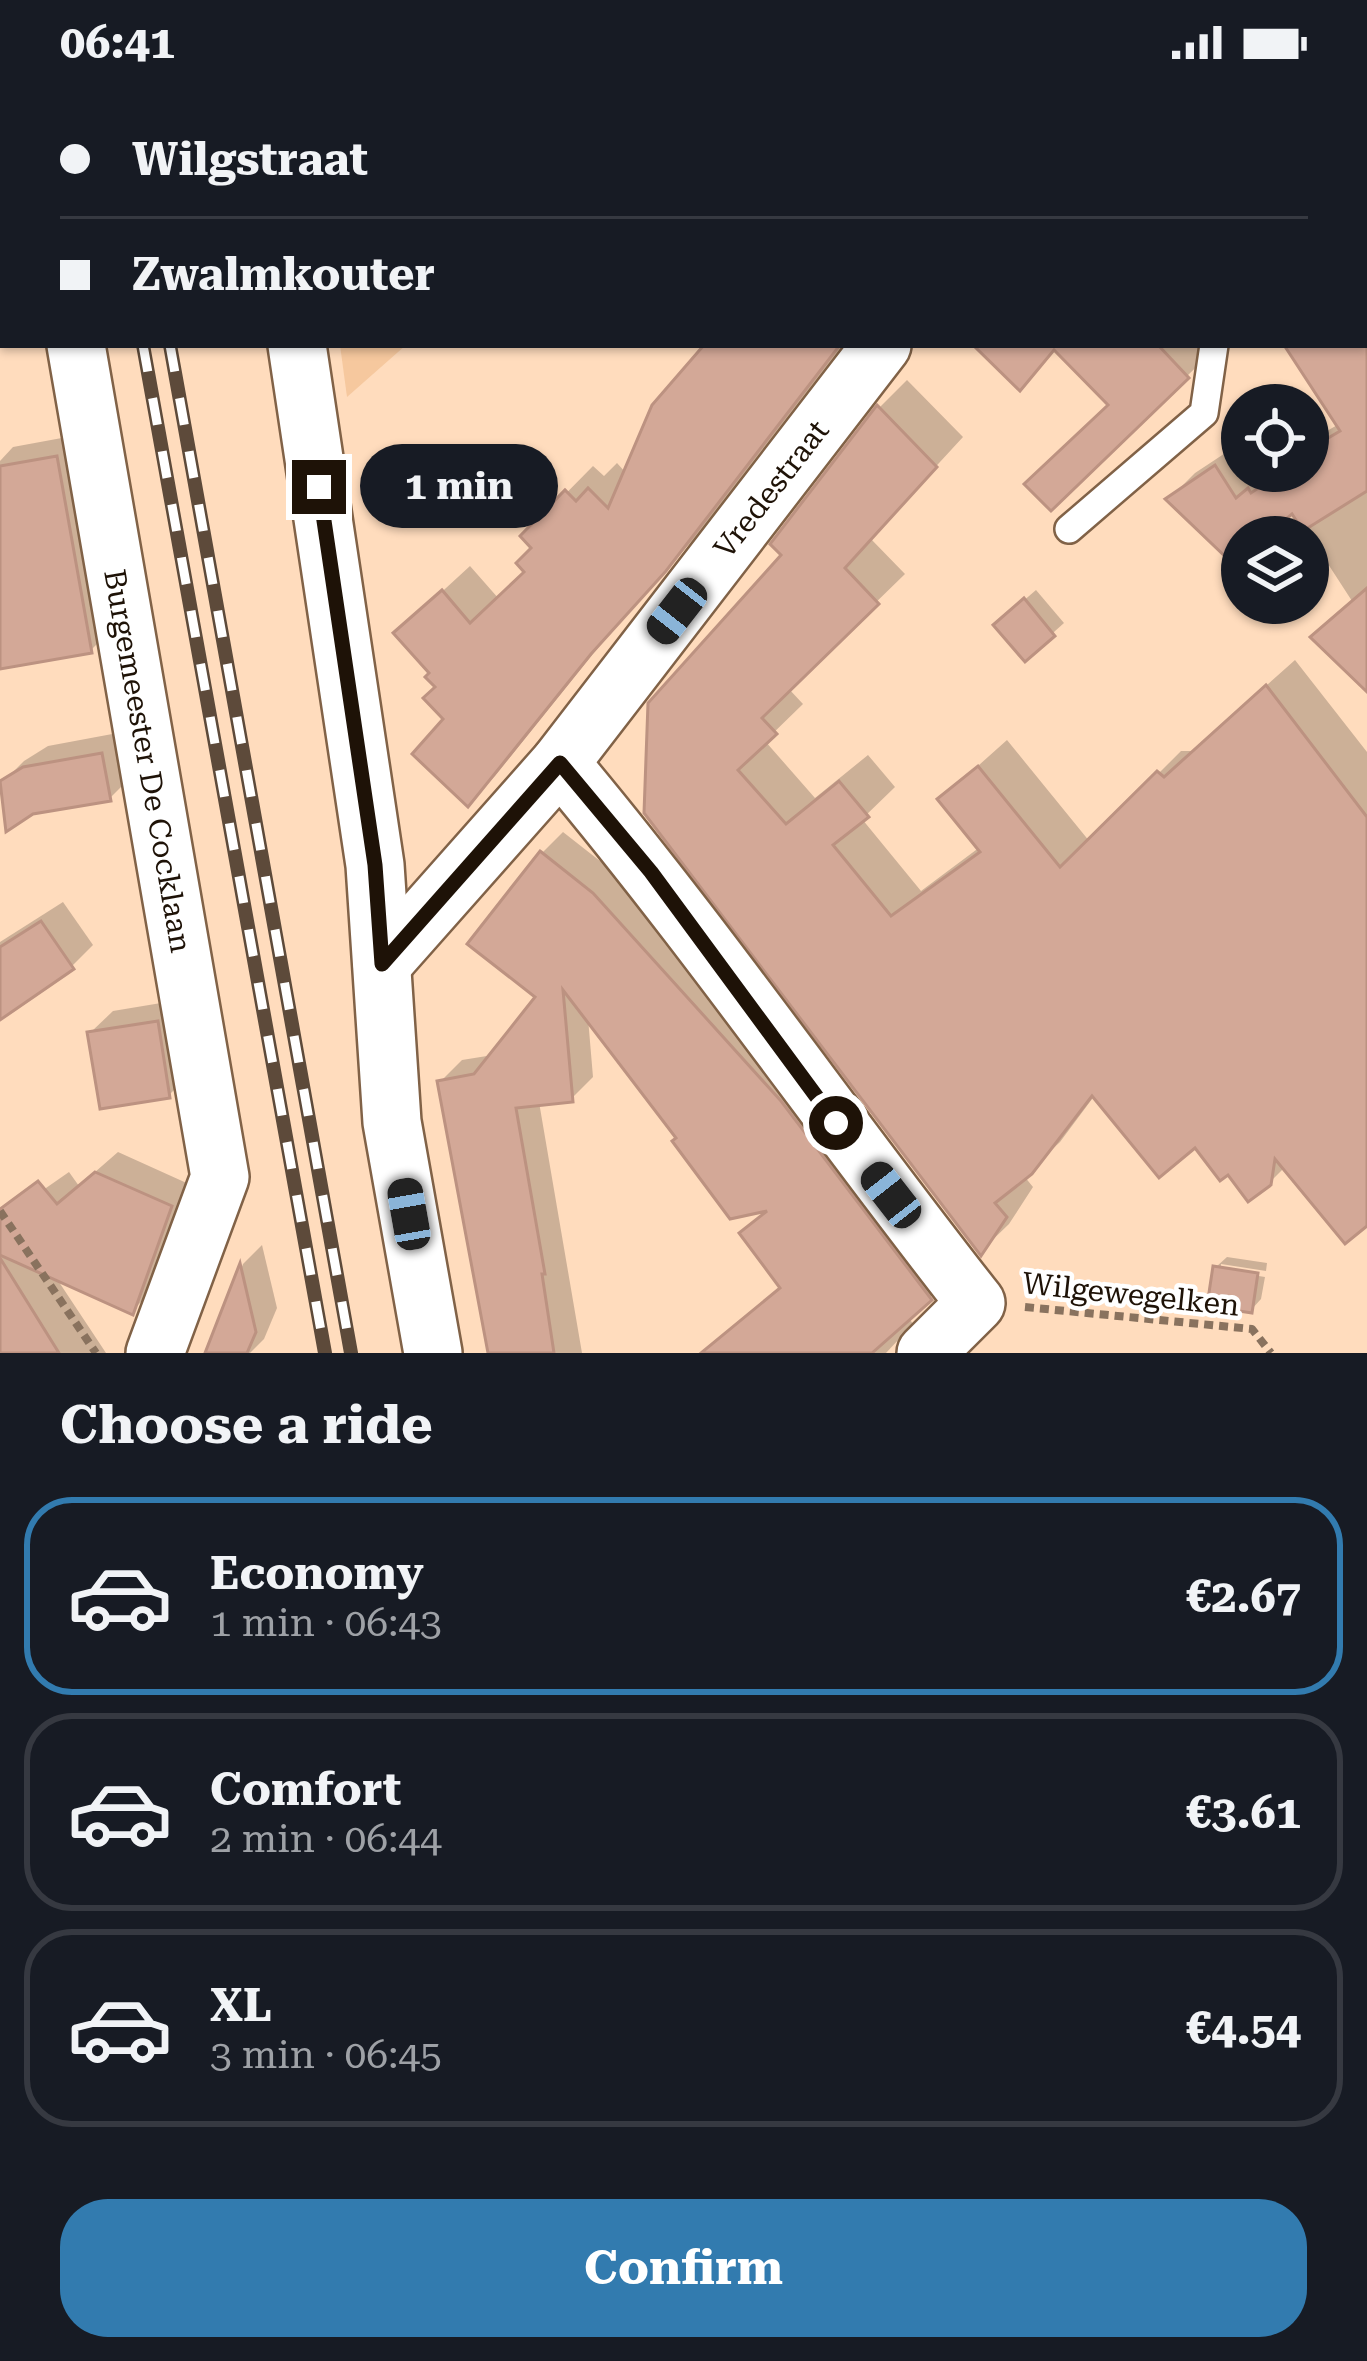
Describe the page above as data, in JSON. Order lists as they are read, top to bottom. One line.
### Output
{"streets":{"street":["Vredestraat","Burgemeester De Cocklaan"],"path":["Wilgewegelken"]},"page":{"status":"06:41","banner":["Wilgstraat","Zwalmkouter"],"bubble":"1 min","heading":"Choose a ride","list":[{"name":"Economy","note":"1 min · 06:43","value":"€2.67"},{"name":"Comfort","note":"2 min · 06:44","value":"€3.61"},{"name":"XL","note":"3 min · 06:45","value":"€4.54"}],"buttons":"Confirm"}}
